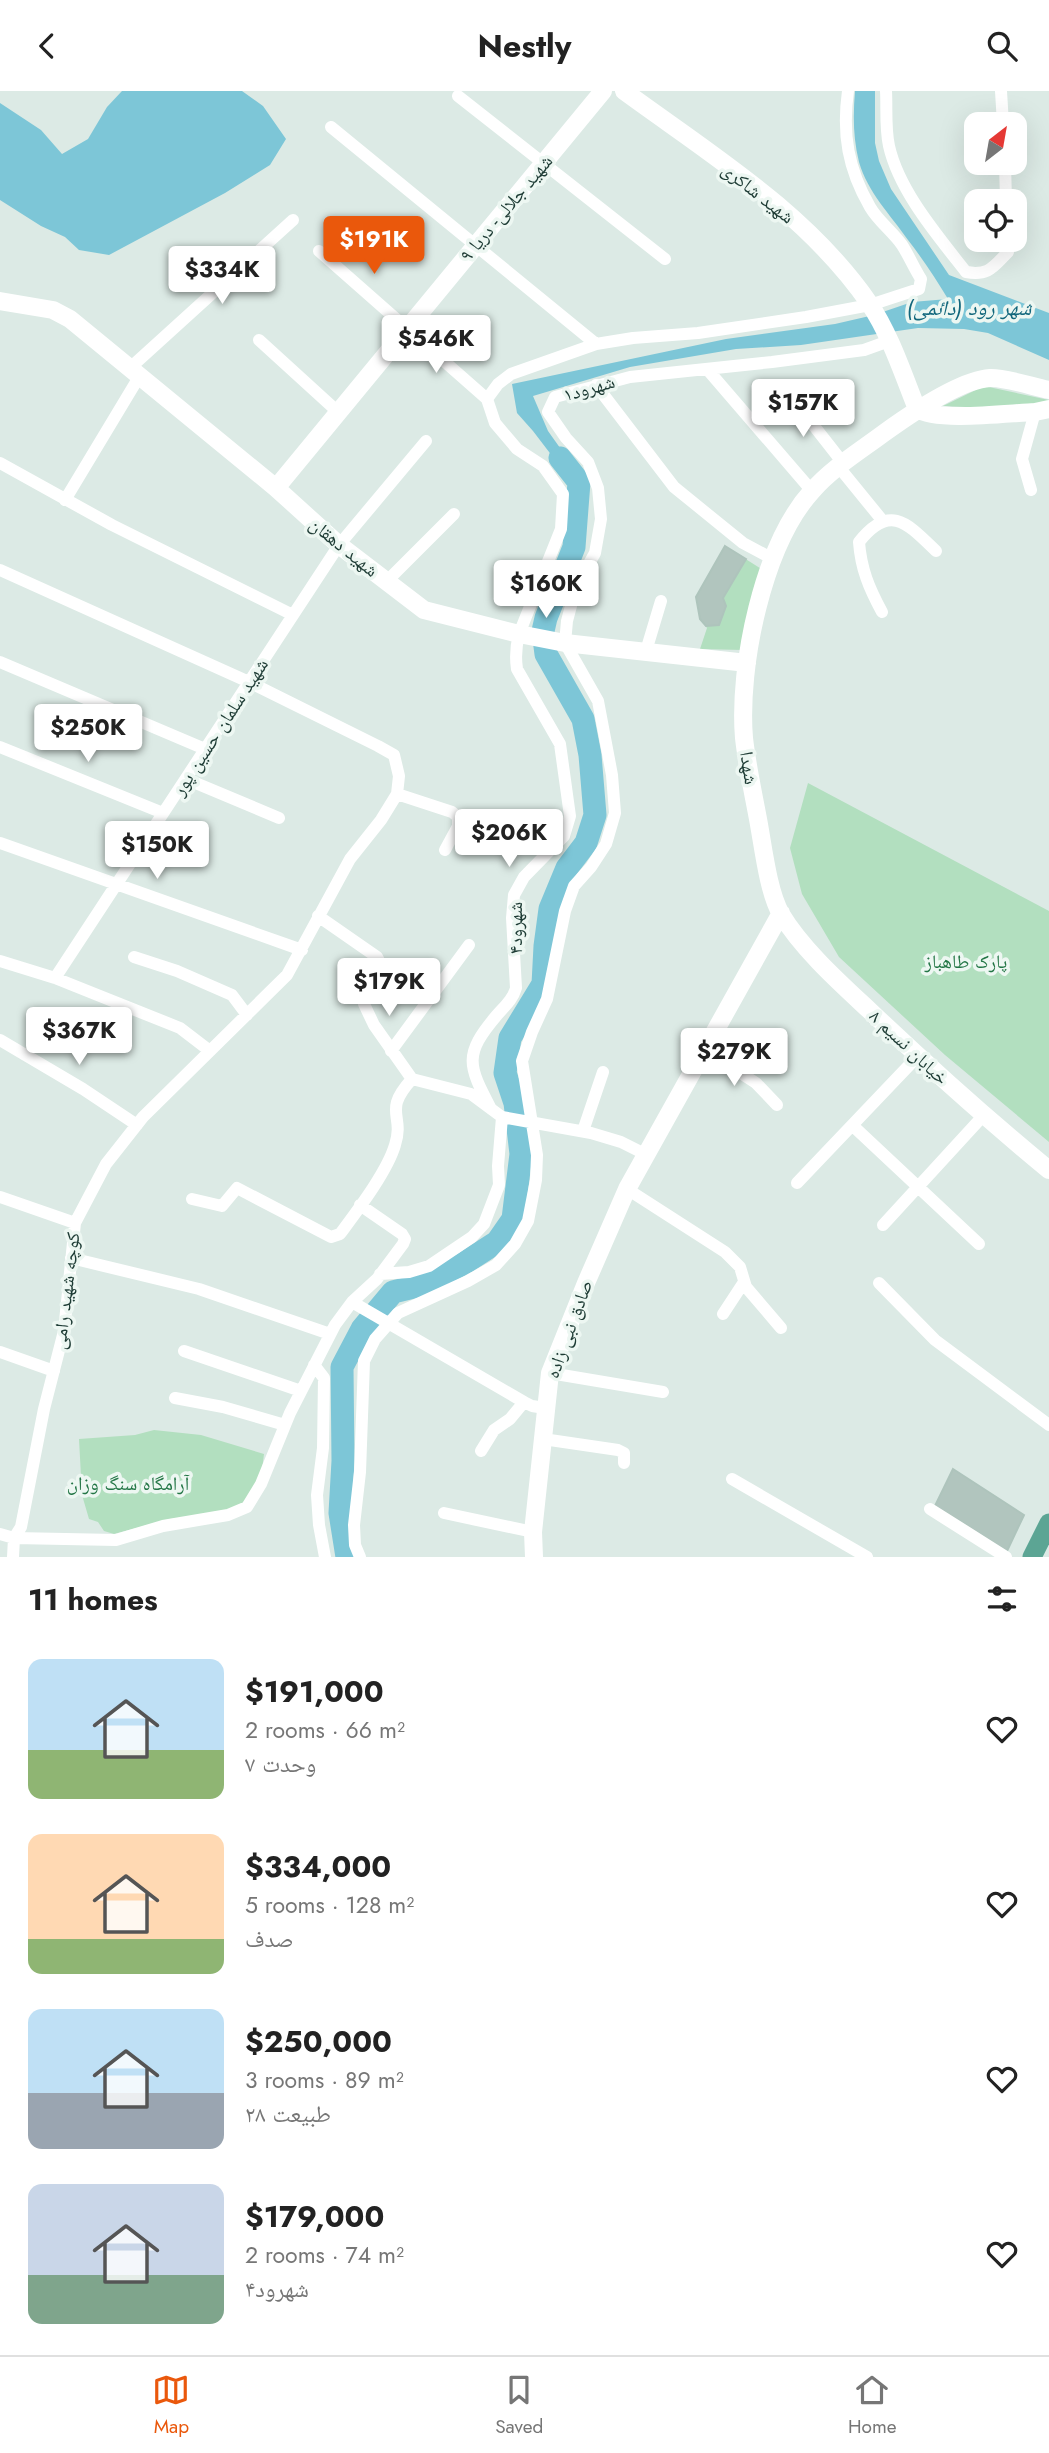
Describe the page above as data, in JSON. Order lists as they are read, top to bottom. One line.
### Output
{"streets":{"street":["شهید شاکری","شهید جلالی- دریا ۹","شهرود۱","شهید دهقان","شهید سلمان حسین پور","شهدا","شهرود۴","خیابان نسیم ۸","کوچه شهید رامی","صادق نبی زاده"]},"crossings":[["شهید شاکری","شهرود۱"],["شهید شاکری","شهدا"],["شهید جلالی- دریا ۹","شهید دهقان"],["شهرود۱","شهید دهقان"],["شهید دهقان","شهید سلمان حسین پور"],["شهید دهقان","شهدا"],["شهید دهقان","شهرود۴"],["شهدا","خیابان نسیم ۸"]],"water":["شهر رود (دائمی)"],"parks":["پارک طاهباز","آرامگاه سنگ وزان"],"north":"top right","page":{"header":"Nestly","price":["$191K","$334K","$546K","$157K","$160K","$250K","$206K","$150K","$179K","$367K","$279K"],"heading":"11 homes","list":[{"name":"$191,000","note":"2 rooms · 66 m² · وحدت ۷"},{"name":"$334,000","note":"5 rooms · 128 m² · صدف"},{"name":"$250,000","note":"3 rooms · 89 m² · طبیعت ۲۸"},{"name":"$179,000","note":"2 rooms · 74 m² · شهرود۴"}],"tabs":["Map","Saved","Home"]}}
